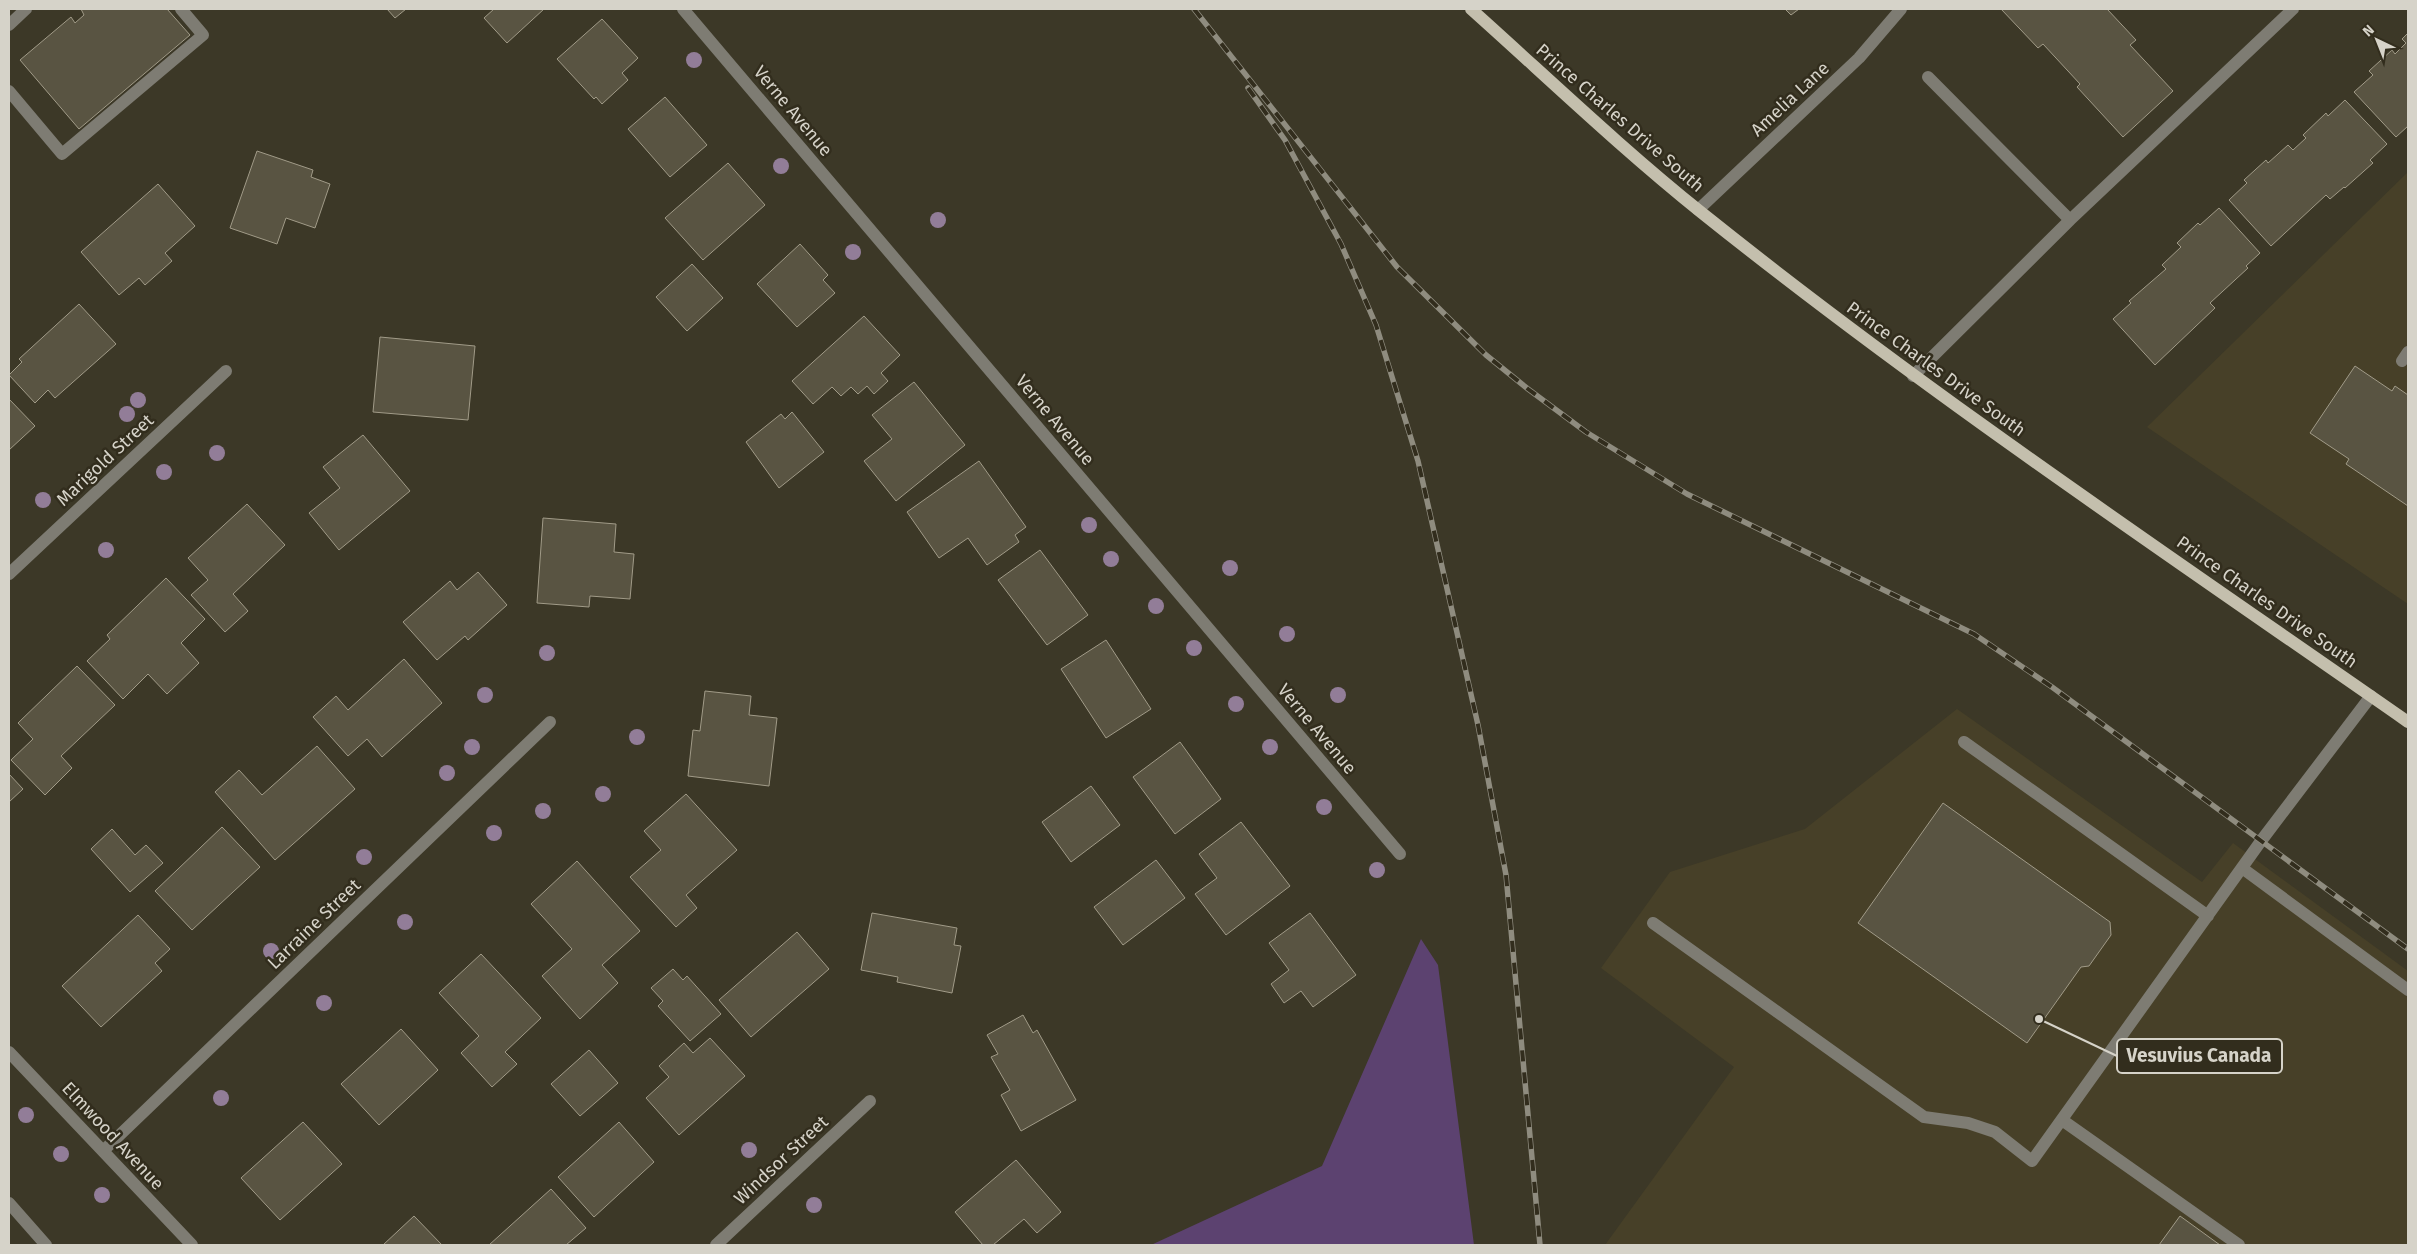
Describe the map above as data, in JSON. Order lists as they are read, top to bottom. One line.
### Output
{"streets":{"main road":["Prince Charles Drive South"],"street":["Amelia Lane","Verne Avenue","Marigold Street","Larraine Street","Elmwood Avenue","Windsor Street"]},"crossings":[["Amelia Lane","Prince Charles Drive South"],["Larraine Street","Elmwood Avenue"]],"places":["Vesuvius Canada"],"north":"top left"}
